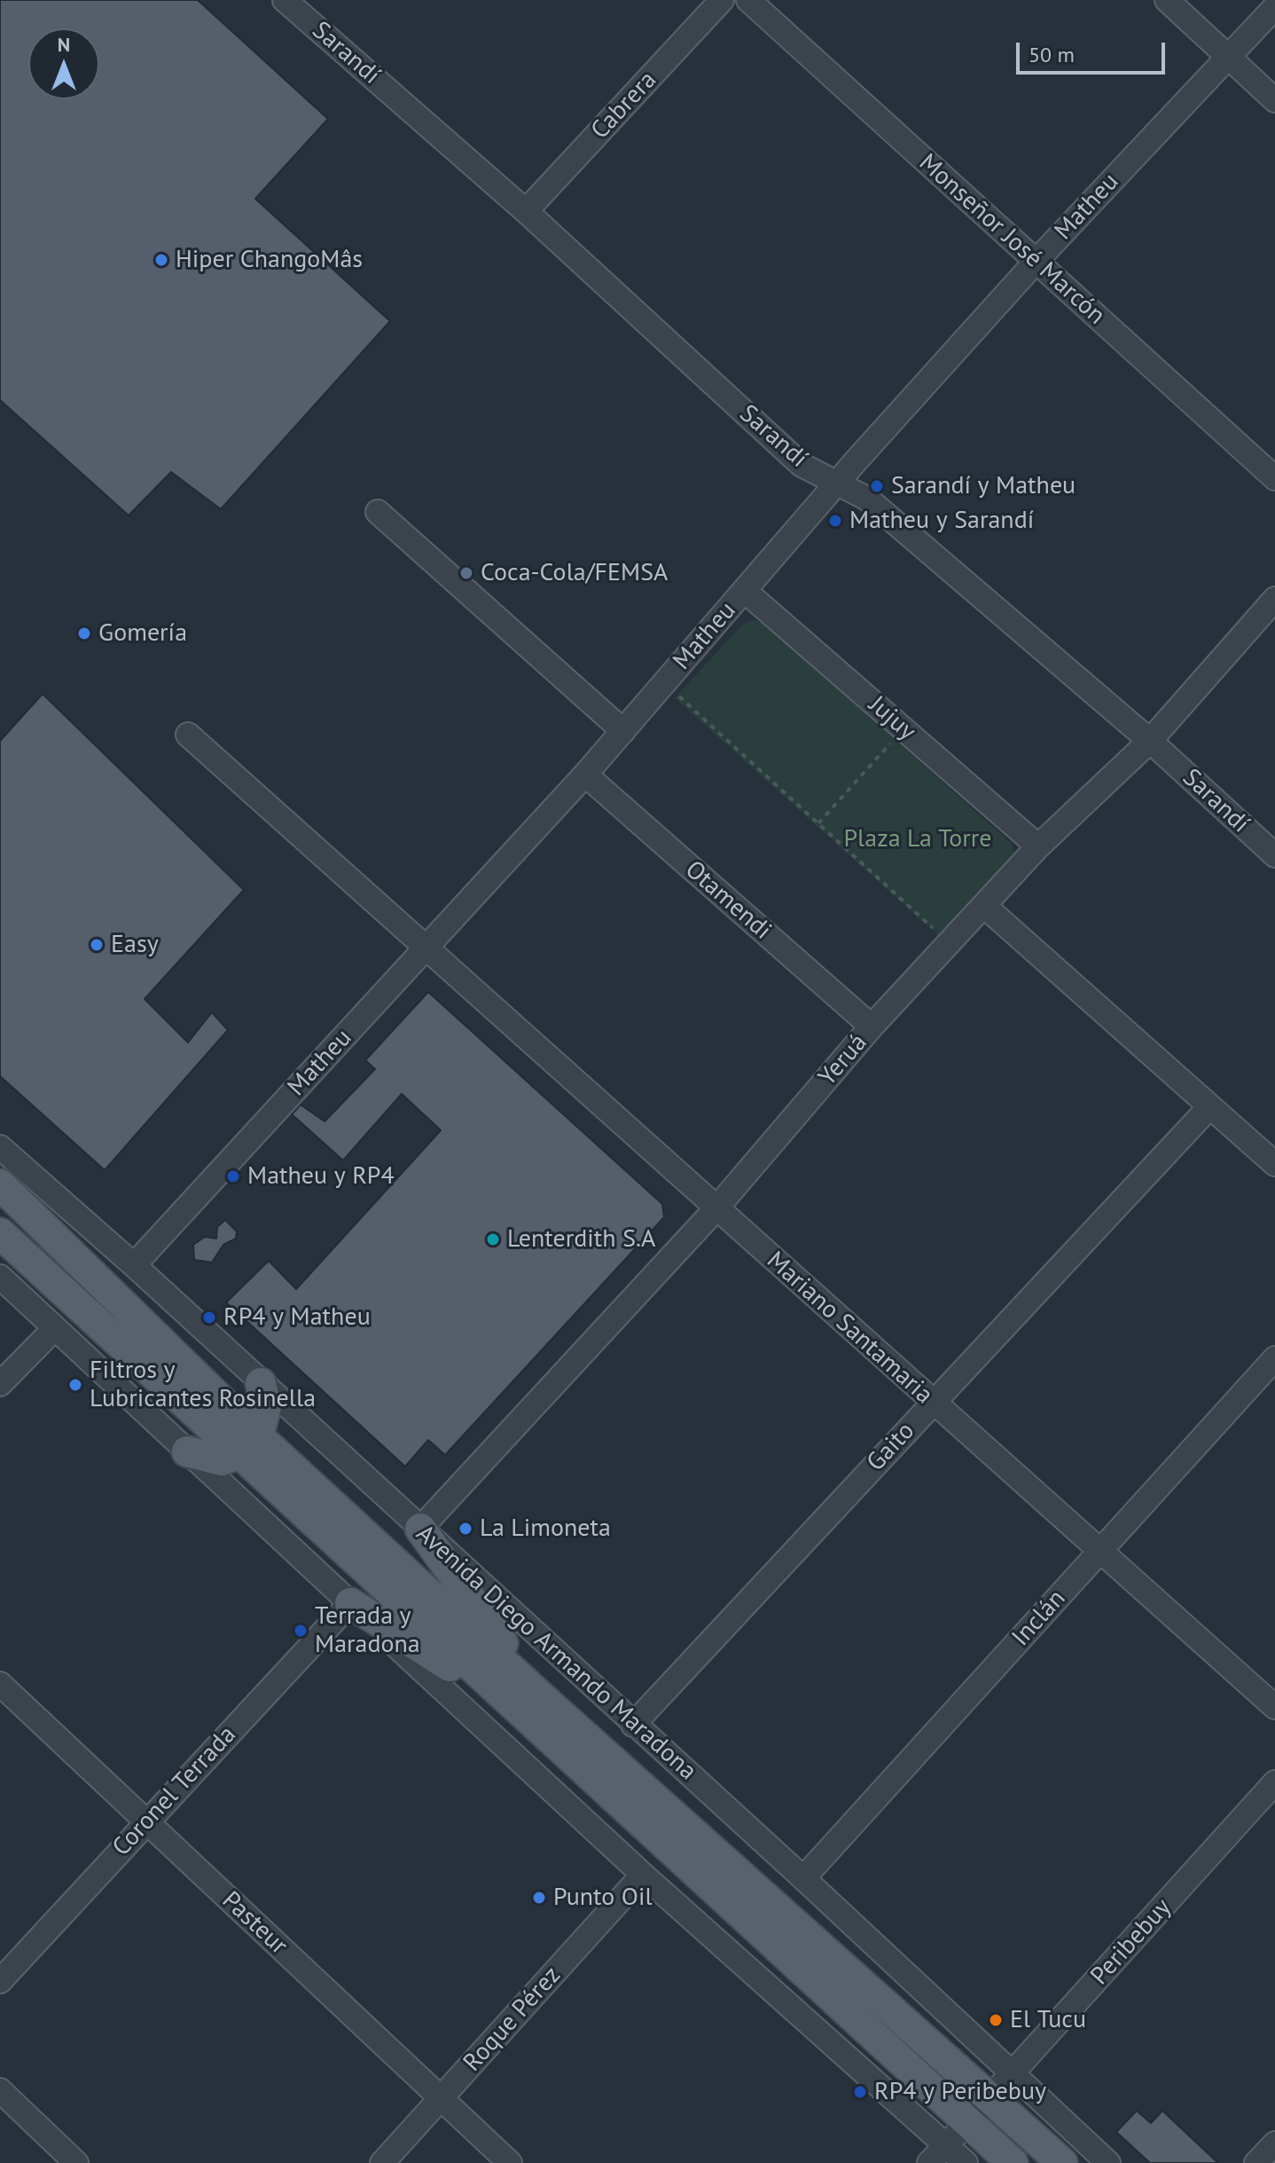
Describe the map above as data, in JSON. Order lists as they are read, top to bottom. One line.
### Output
{"streets":{"main road":["Avenida Diego Armando Maradona"],"street":["Sarandí","Cabrera","Matheu","Monseñor José Marcón","Jujuy","Otamendi","Yeruá","Mariano Santamaria","Gaito","Inclán","Coronel Terrada","Pasteur","Peribebuy","Roque Pérez"]},"crossings":[["Sarandí","Cabrera"],["Sarandí","Matheu"],["Sarandí","Yeruá"],["Matheu","Monseñor José Marcón"],["Matheu","Jujuy"],["Matheu","Otamendi"],["Matheu","Mariano Santamaria"],["Matheu","Avenida Diego Armando Maradona"],["Jujuy","Yeruá"],["Otamendi","Yeruá"],["Yeruá","Mariano Santamaria"],["Yeruá","Avenida Diego Armando Maradona"],["Mariano Santamaria","Gaito"],["Mariano Santamaria","Inclán"],["Gaito","Avenida Diego Armando Maradona"],["Inclán","Avenida Diego Armando Maradona"],["Avenida Diego Armando Maradona","Peribebuy"],["Coronel Terrada","Pasteur"],["Pasteur","Roque Pérez"]],"parks":["Plaza La Torre"],"places":["Hiper ChangoMâs","Sarandí y Matheu","Matheu y Sarandí","Coca-Cola/FEMSA","Gomería","Easy","Matheu y RP4","Lenterdith S.A","RP4 y Matheu","Filtros y Lubricantes Rosinella","La Limoneta","Terrada y Maradona","Punto Oil","El Tucu","RP4 y Peribebuy"],"scale_bar":"50 m","north":"top"}
